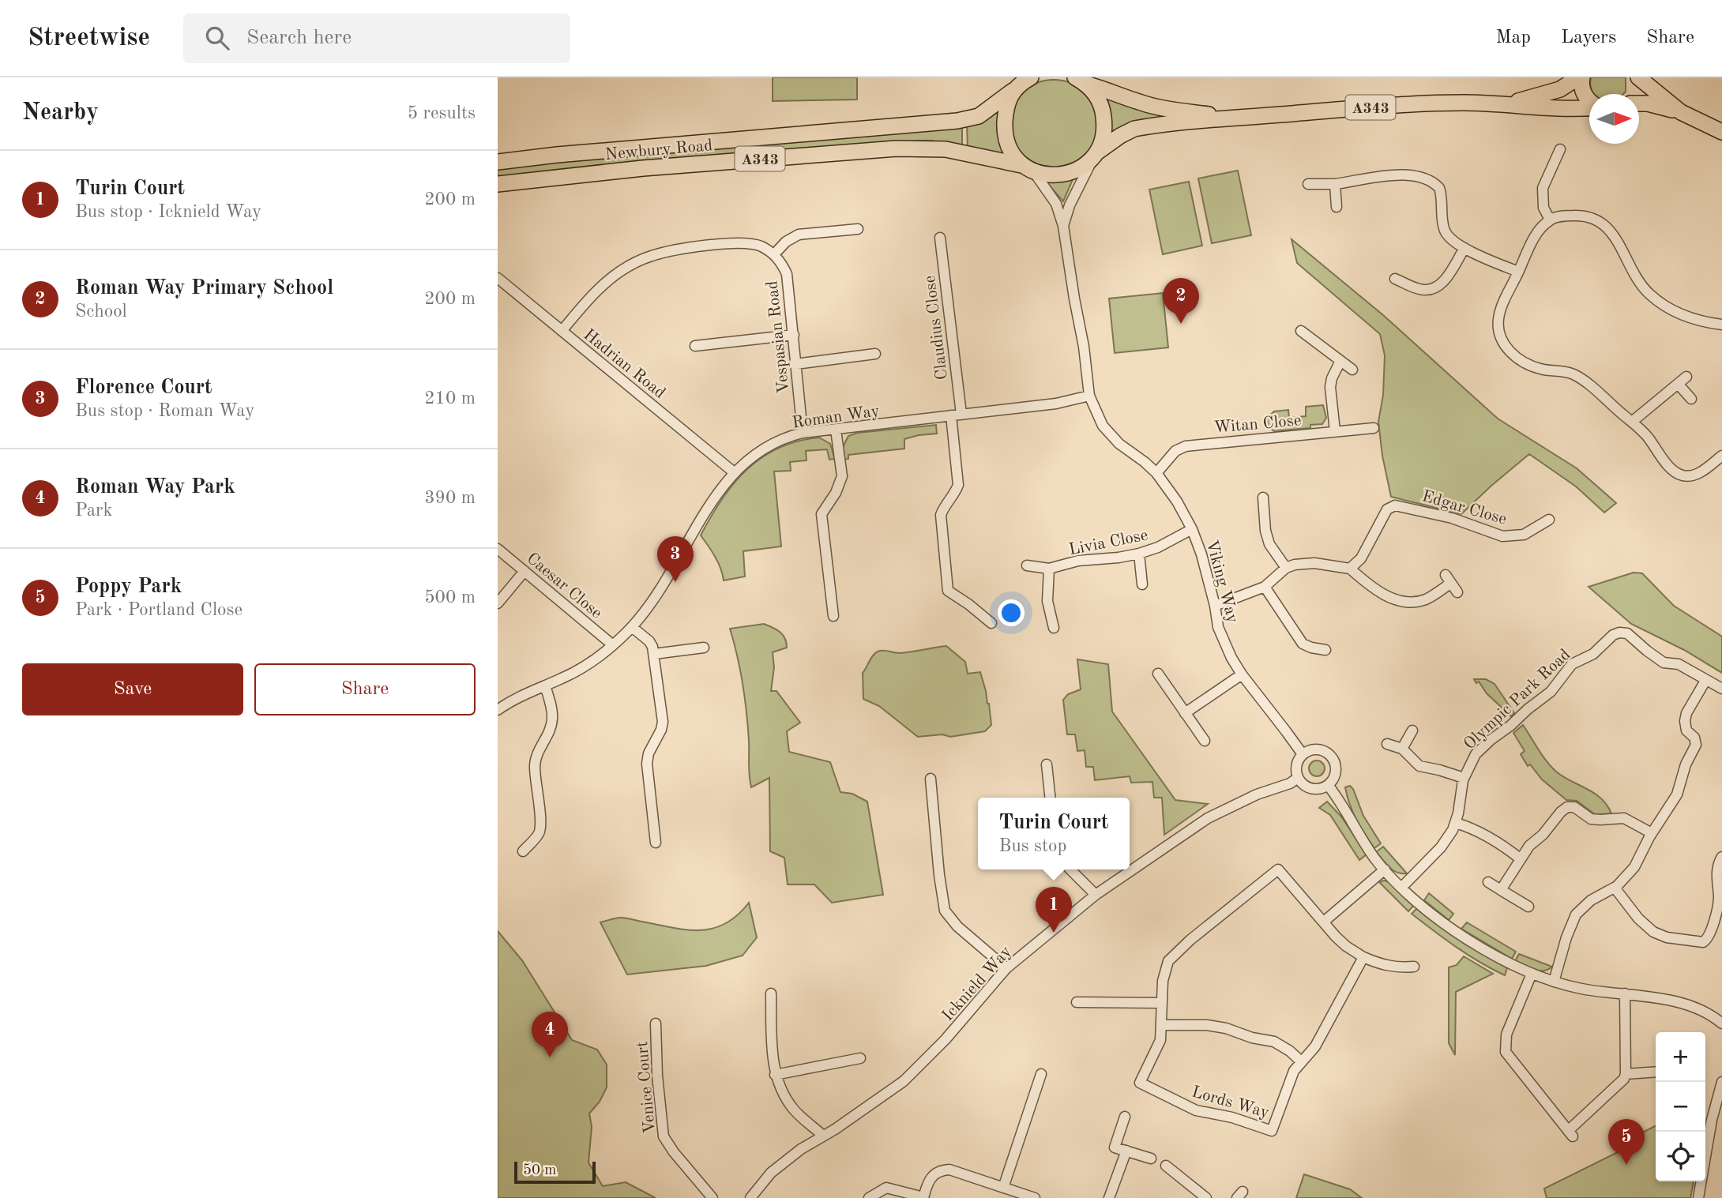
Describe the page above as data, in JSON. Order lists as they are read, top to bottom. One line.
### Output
{"streets":{"main road":["A343","Newbury Road"],"street":["Claudius Close","Vespasian Road","Hadrian Road","Roman Way","Witan Close","Edgar Close","Livia Close","Viking Way","Caesar Close","Olympic Park Road","Icknield Way","Venice Court","Lords Way"]},"crossings":[["A343","Newbury Road"],["Claudius Close","Roman Way"],["Vespasian Road","Roman Way"],["Hadrian Road","Roman Way"],["Roman Way","Viking Way"],["Roman Way","Caesar Close"],["Witan Close","Viking Way"],["Livia Close","Viking Way"],["Viking Way","Icknield Way"]],"scale_bar":"50 m","north":"right","page":{"header":"Streetwise","search":"Search here","nav":["Map","Layers","Share"],"heading":["Nearby","5 results"],"list":[{"mark":"1","name":"Turin Court","note":"Bus stop · Icknield Way","value":"200 m"},{"mark":"2","name":"Roman Way Primary School","note":"School","value":"200 m"},{"mark":"3","name":"Florence Court","note":"Bus stop · Roman Way","value":"210 m"},{"mark":"4","name":"Roman Way Park","note":"Park","value":"390 m"},{"mark":"5","name":"Poppy Park","note":"Park · Portland Close","value":"500 m"}],"pins":["2","3","1","4","5"],"buttons":["Save","Share"],"popup":["Turin Court","Bus stop"],"map_buttons":["+","−"],"scale":"50 m"}}
